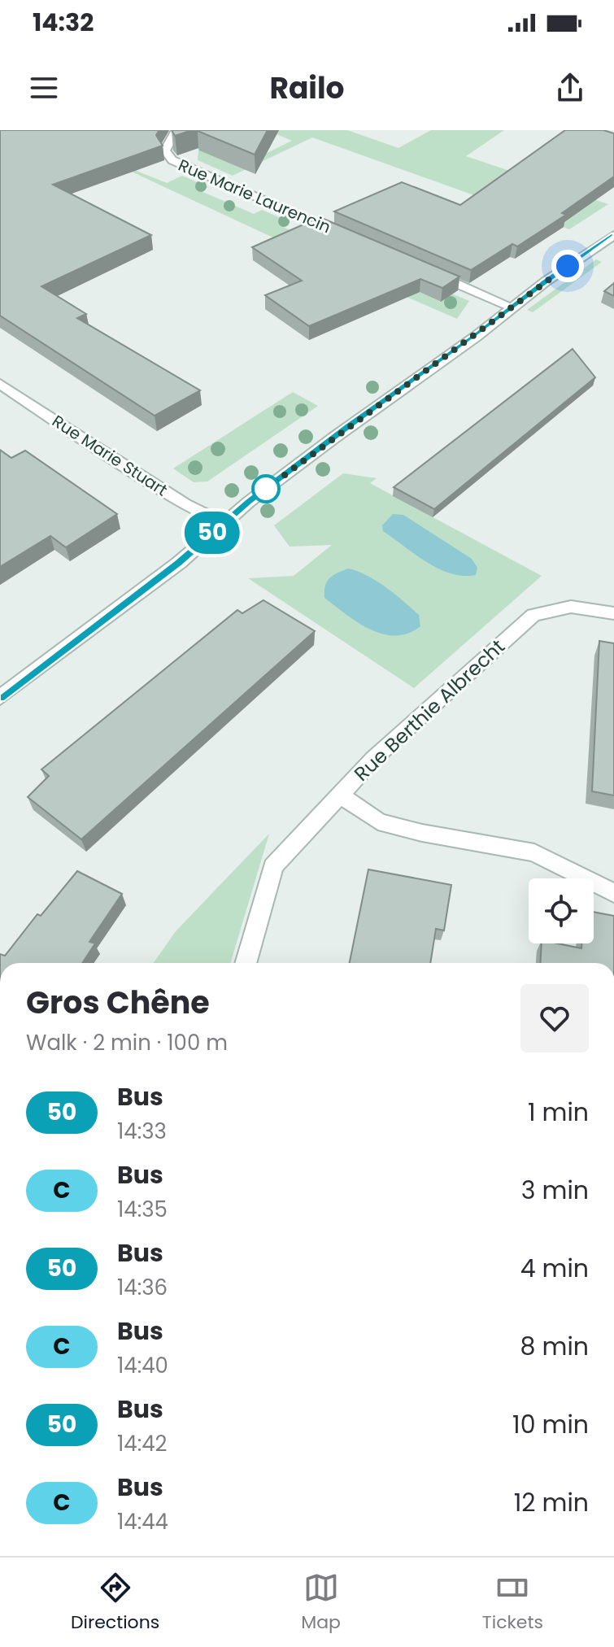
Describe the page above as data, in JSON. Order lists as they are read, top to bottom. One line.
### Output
{"streets":{"street":["Rue Marie Laurencin","Rue Marie Stuart","Rue Berthie Albrecht"]},"lines":["bus line 50"],"page":{"status":"14:32","header":"Railo","on_map":"50","heading":["Gros Chêne","Walk · 2 min · 100 m"],"list":[{"mark":"50","name":"Bus","note":"14:33","value":"1 min"},{"mark":"C","name":"Bus","note":"14:35","value":"3 min"},{"mark":"50","name":"Bus","note":"14:36","value":"4 min"},{"mark":"C","name":"Bus","note":"14:40","value":"8 min"},{"mark":"50","name":"Bus","note":"14:42","value":"10 min"},{"mark":"C","name":"Bus","note":"14:44","value":"12 min"}],"tabs":["Directions","Map","Tickets"]}}
